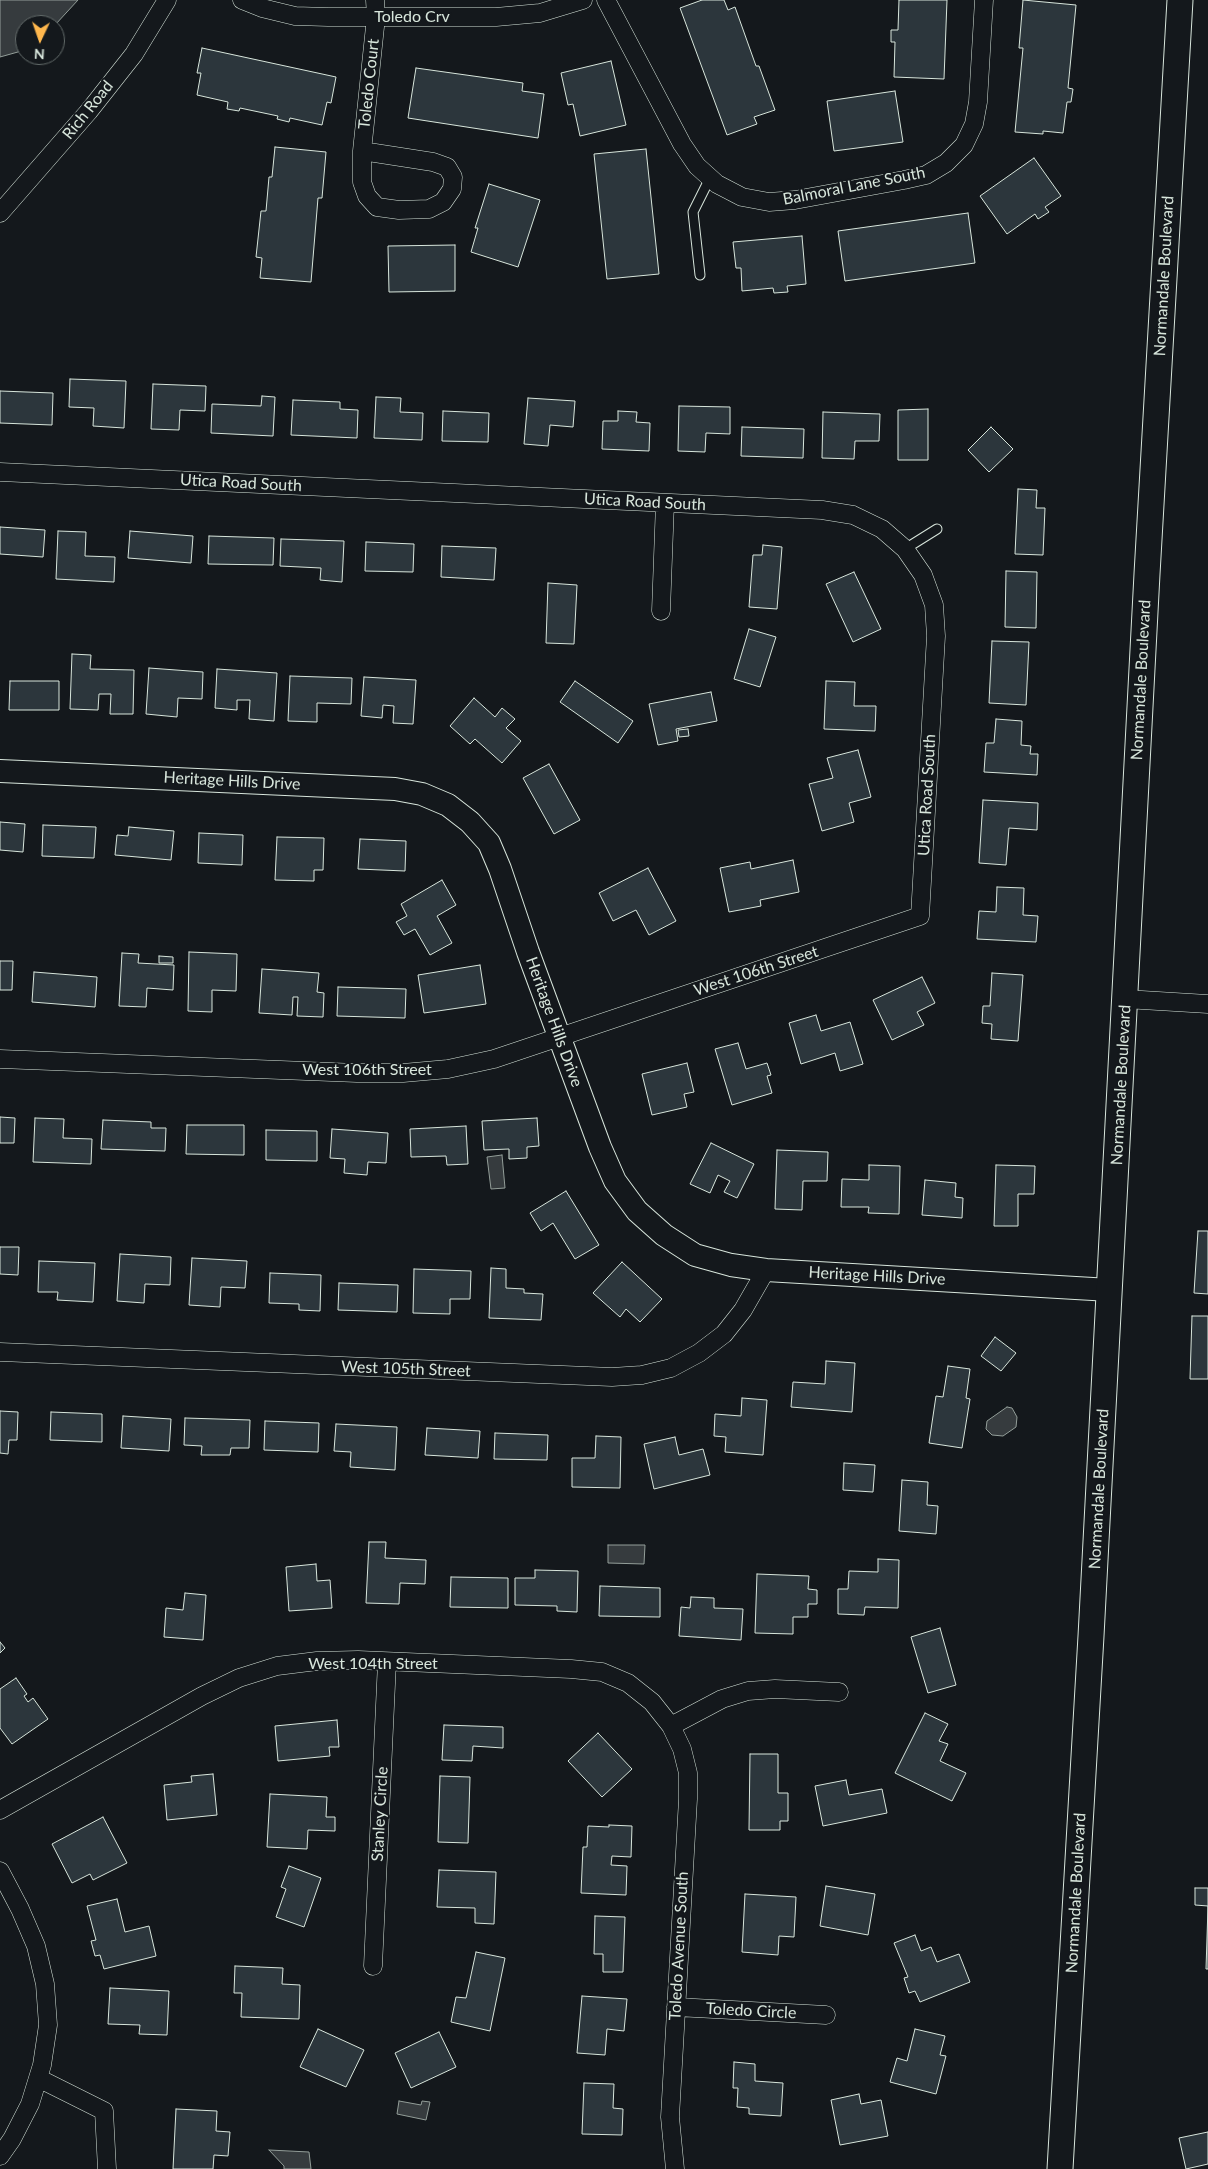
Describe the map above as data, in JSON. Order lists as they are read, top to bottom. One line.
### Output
{"streets":{"main road":["Normandale Boulevard"],"street":["Toledo Crv","Toledo Court","Rich Road","Balmoral Lane South","Utica Road South","Heritage Hills Drive","West 106th Street","West 105th Street","West 104th Street","Stanley Circle","Toledo Avenue South","Toledo Circle"]},"crossings":[["Toledo Crv","Toledo Court"],["Normandale Boulevard","Heritage Hills Drive"],["Utica Road South","West 106th Street"],["Heritage Hills Drive","West 106th Street"],["Heritage Hills Drive","West 105th Street"],["West 104th Street","Stanley Circle"],["West 104th Street","Toledo Avenue South"],["Toledo Avenue South","Toledo Circle"]],"north":"bottom"}
